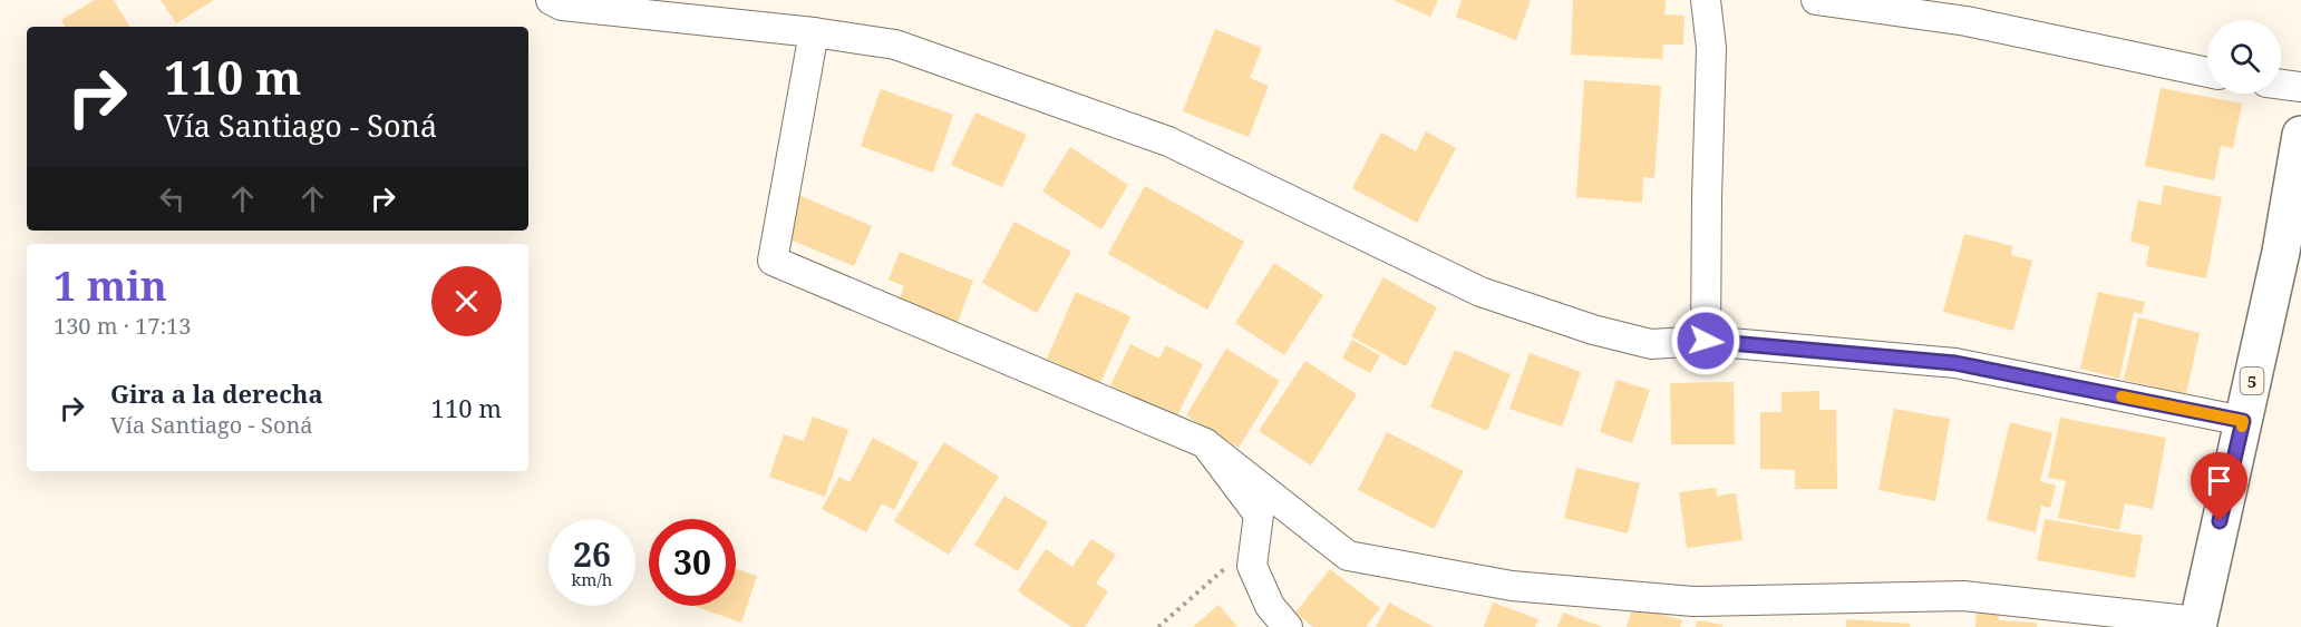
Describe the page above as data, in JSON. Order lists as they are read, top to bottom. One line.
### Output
{"streets":{"main road":["5"]},"page":{"turn":["110 m","Vía Santiago - Soná"],"heading":["1 min","130 m · 17:13"],"list":[{"name":"Gira a la derecha","note":"Vía Santiago - Soná","value":"110 m"}],"speed":"26 km/h","limit":"30"}}
